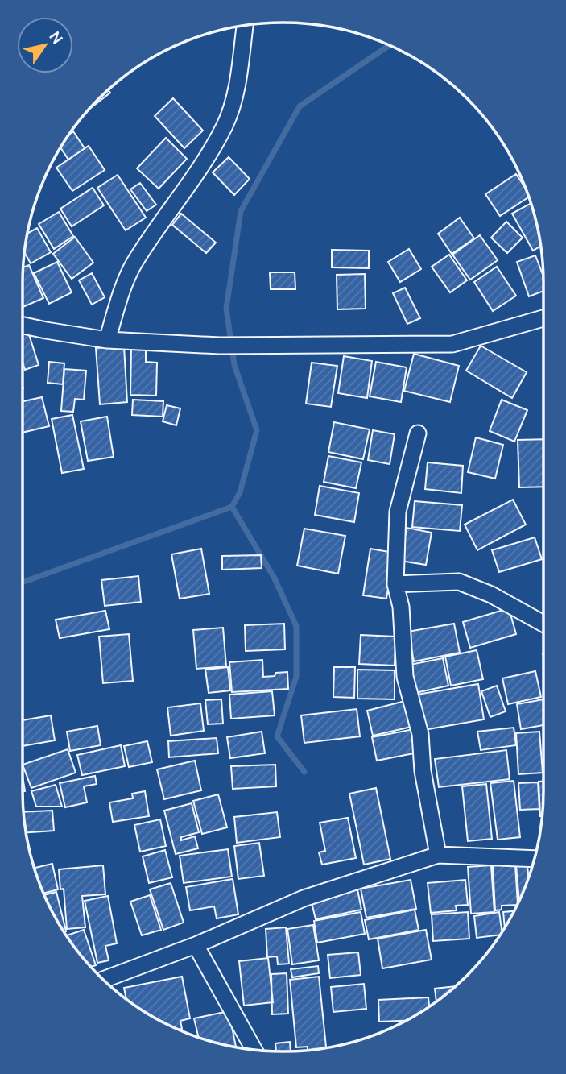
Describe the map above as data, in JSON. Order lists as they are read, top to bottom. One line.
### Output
{"north":"top right"}
